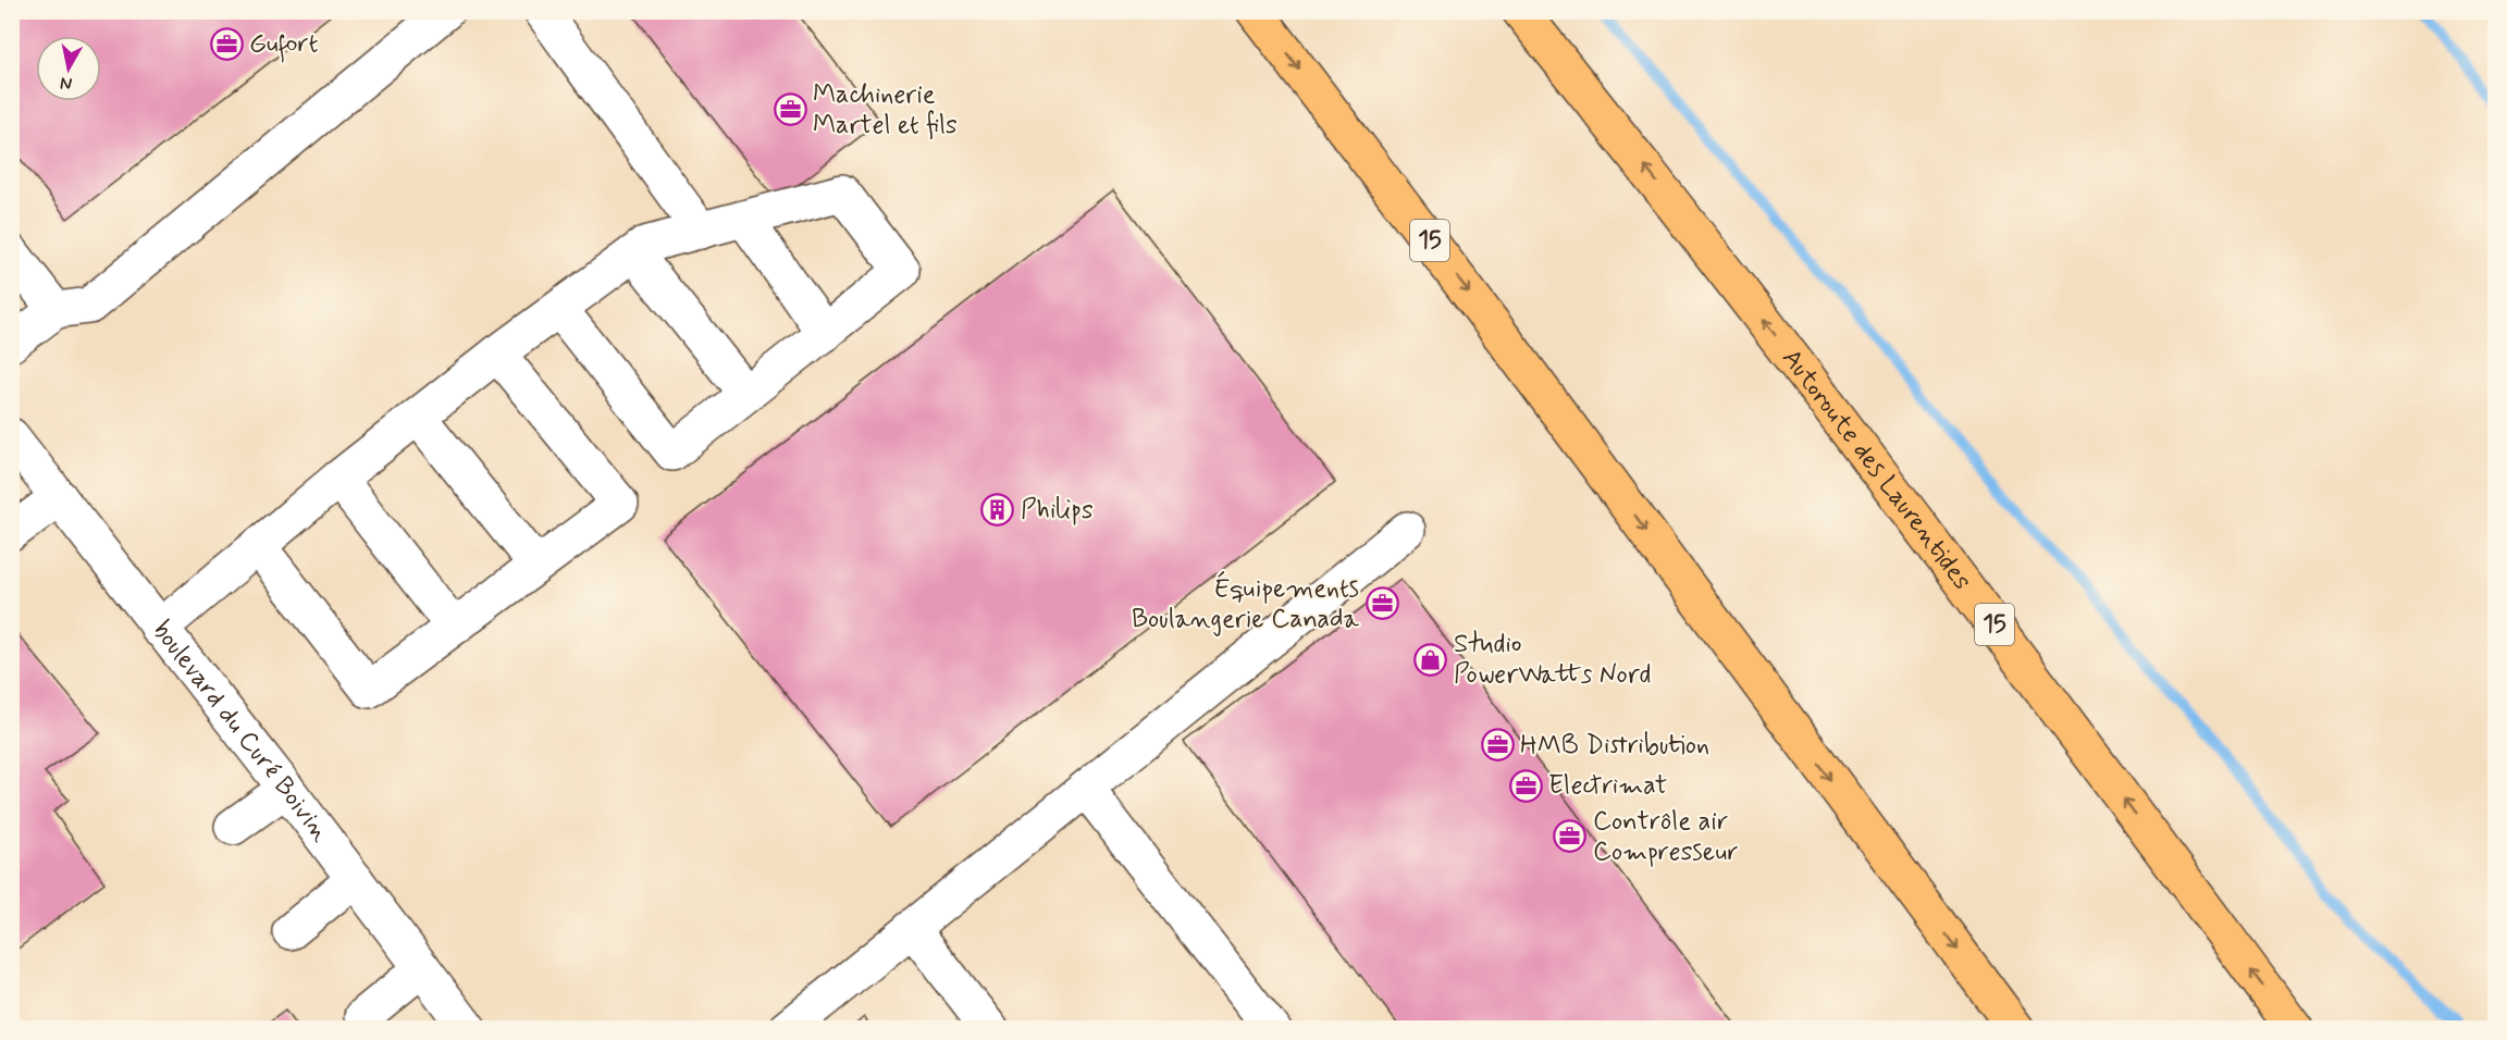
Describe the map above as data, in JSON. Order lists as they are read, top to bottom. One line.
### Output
{"streets":{"highway":["15","Autoroute des Laurentides"],"street":["boulevard du Curé Boivin"]},"places":{"office":["Gufort","Machinerie Martel et fils","Équipements Boulangerie Canada","HMB Distribution","Electrimat","Contrôle air Compresseur"],"building":["Philips"],"shop":["Studio PowerWatts Nord"]},"north":"bottom"}
